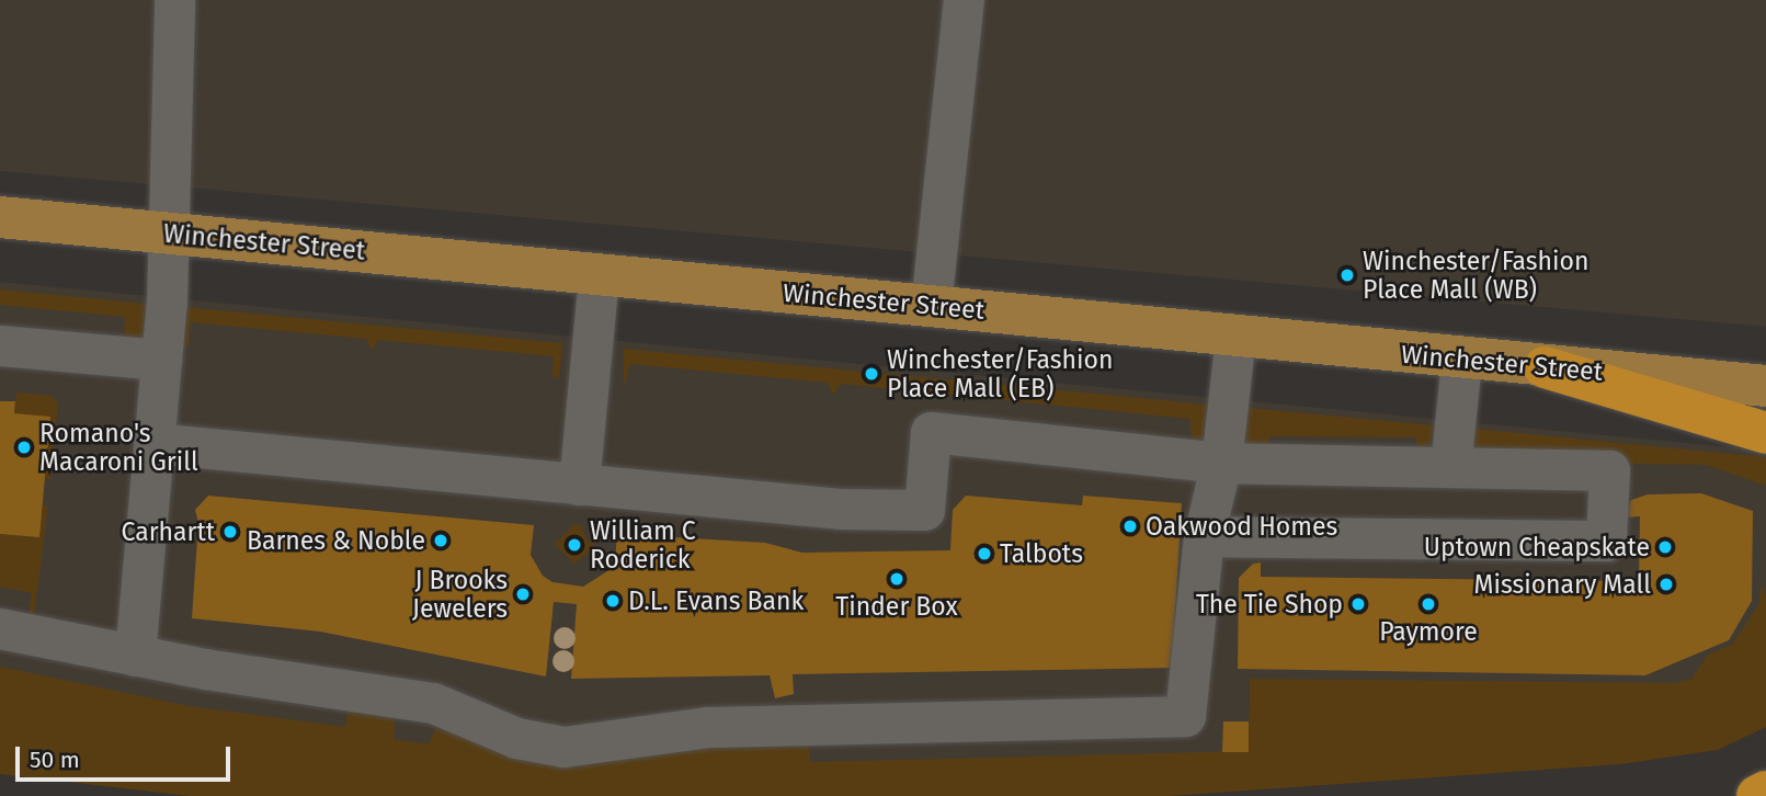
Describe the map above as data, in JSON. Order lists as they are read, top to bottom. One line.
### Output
{"streets":{"main road":["Winchester Street"]},"places":["Winchester/Fashion Place Mall (WB)","Winchester/Fashion Place Mall (EB)","Romano's Macaroni Grill","Oakwood Homes","Carhartt","Barnes & Noble","William C Roderick","Uptown Cheapskate","Talbots","Tinder Box","Missionary Mall","J Brooks Jewelers","D.L. Evans Bank","The Tie Shop","Paymore"],"scale_bar":"50 m"}
